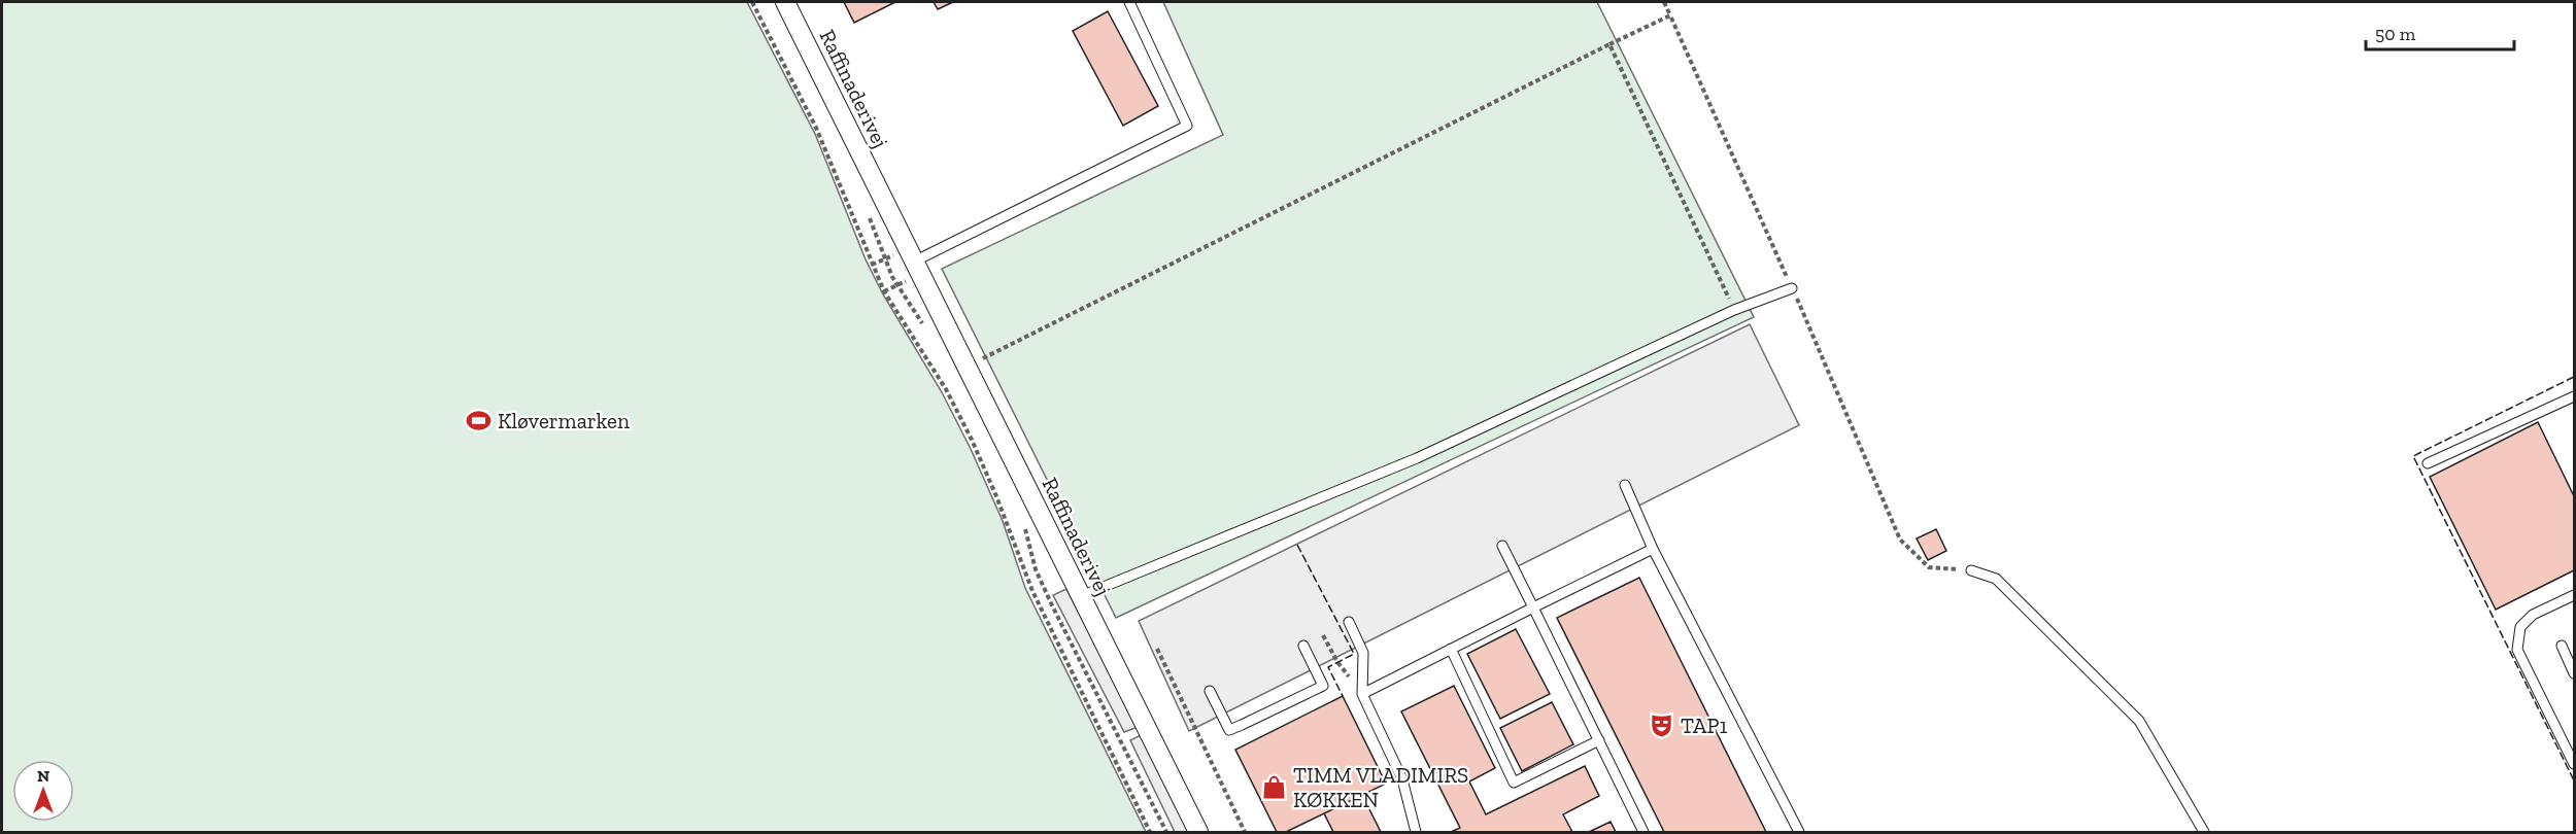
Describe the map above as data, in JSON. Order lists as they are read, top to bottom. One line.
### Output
{"streets":{"street":["Raffinaderivej"]},"places":{"sports":["Kløvermarken"],"theatre":["TAP1"],"shop":["TIMM VLADIMIRS KØKKEN"]},"scale_bar":"50 m","north":"top"}
